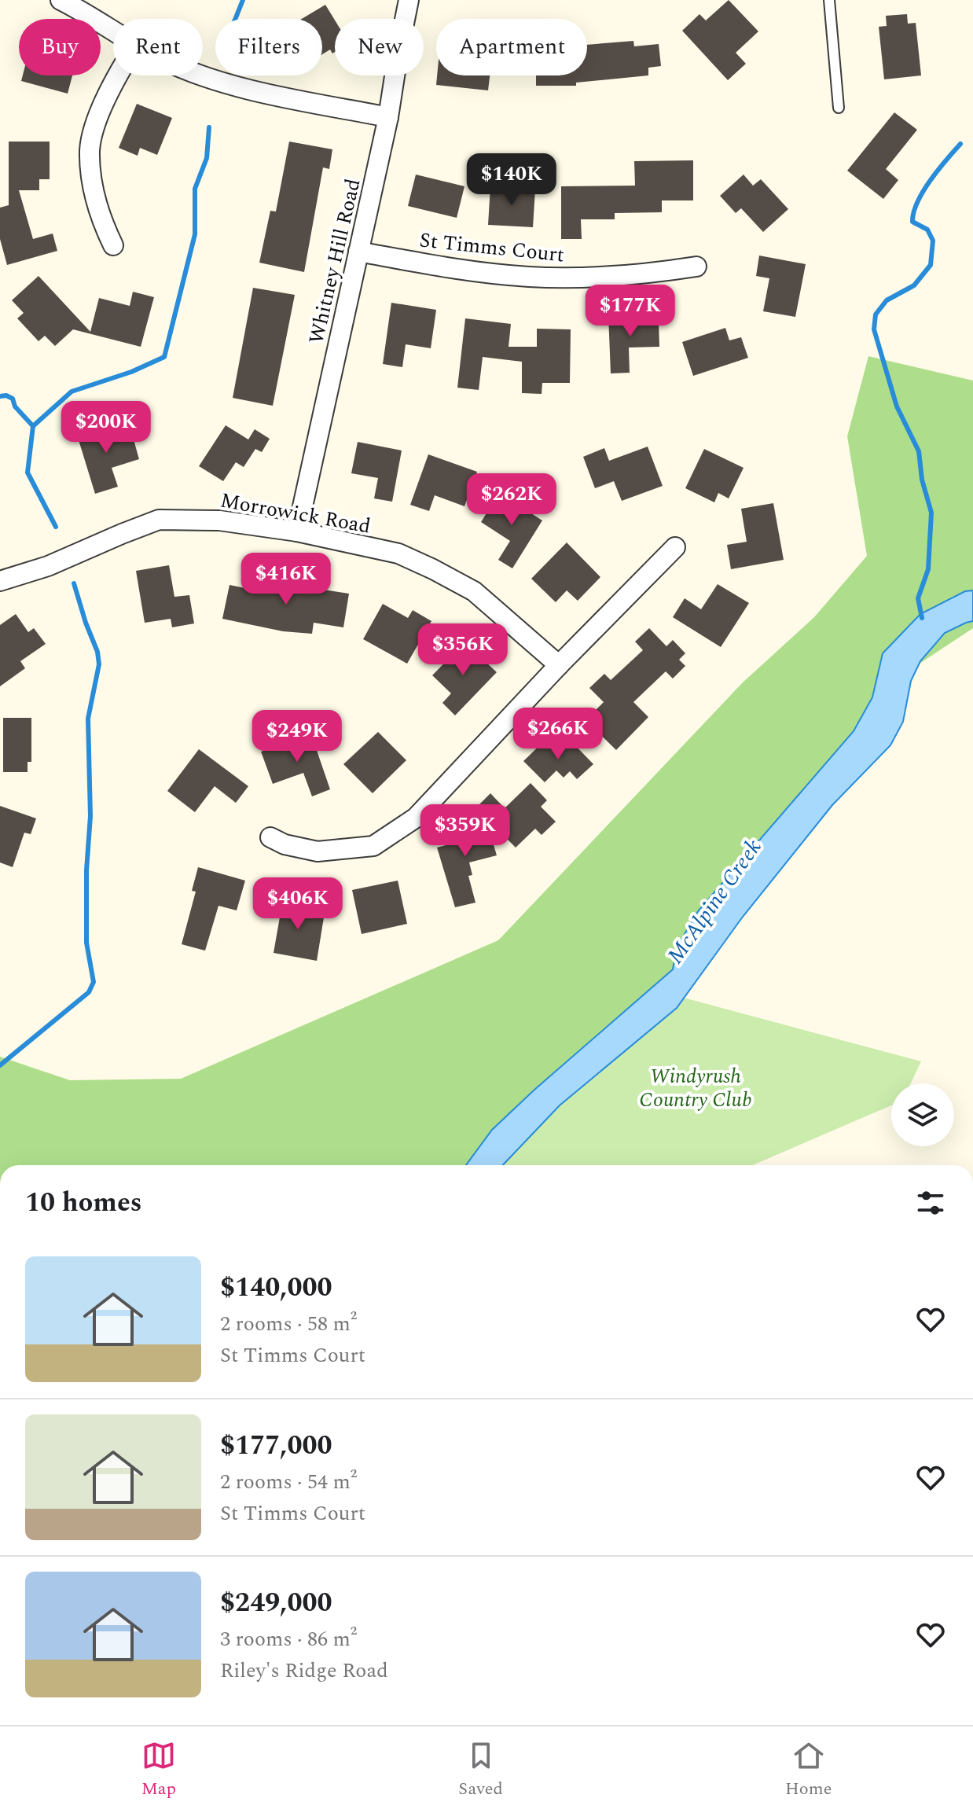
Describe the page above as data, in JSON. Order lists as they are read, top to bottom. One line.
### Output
{"streets":{"street":["St Timms Court","Whitney Hill Road","Morrowick Road"]},"crossings":[["St Timms Court","Whitney Hill Road"],["Whitney Hill Road","Morrowick Road"]],"water":["McAlpine Creek"],"parks":["Windyrush Country Club"],"page":{"chip":["Buy","Rent","Filters","New","Apartment"],"price":["$140K","$177K","$200K","$262K","$416K","$356K","$266K","$249K","$359K","$406K"],"heading":"10 homes","list":[{"name":"$140,000","note":"2 rooms · 58 m² · St Timms Court"},{"name":"$177,000","note":"2 rooms · 54 m² · St Timms Court"},{"name":"$249,000","note":"3 rooms · 86 m² · Riley's Ridge Road"}],"tabs":["Map","Saved","Home"]}}
